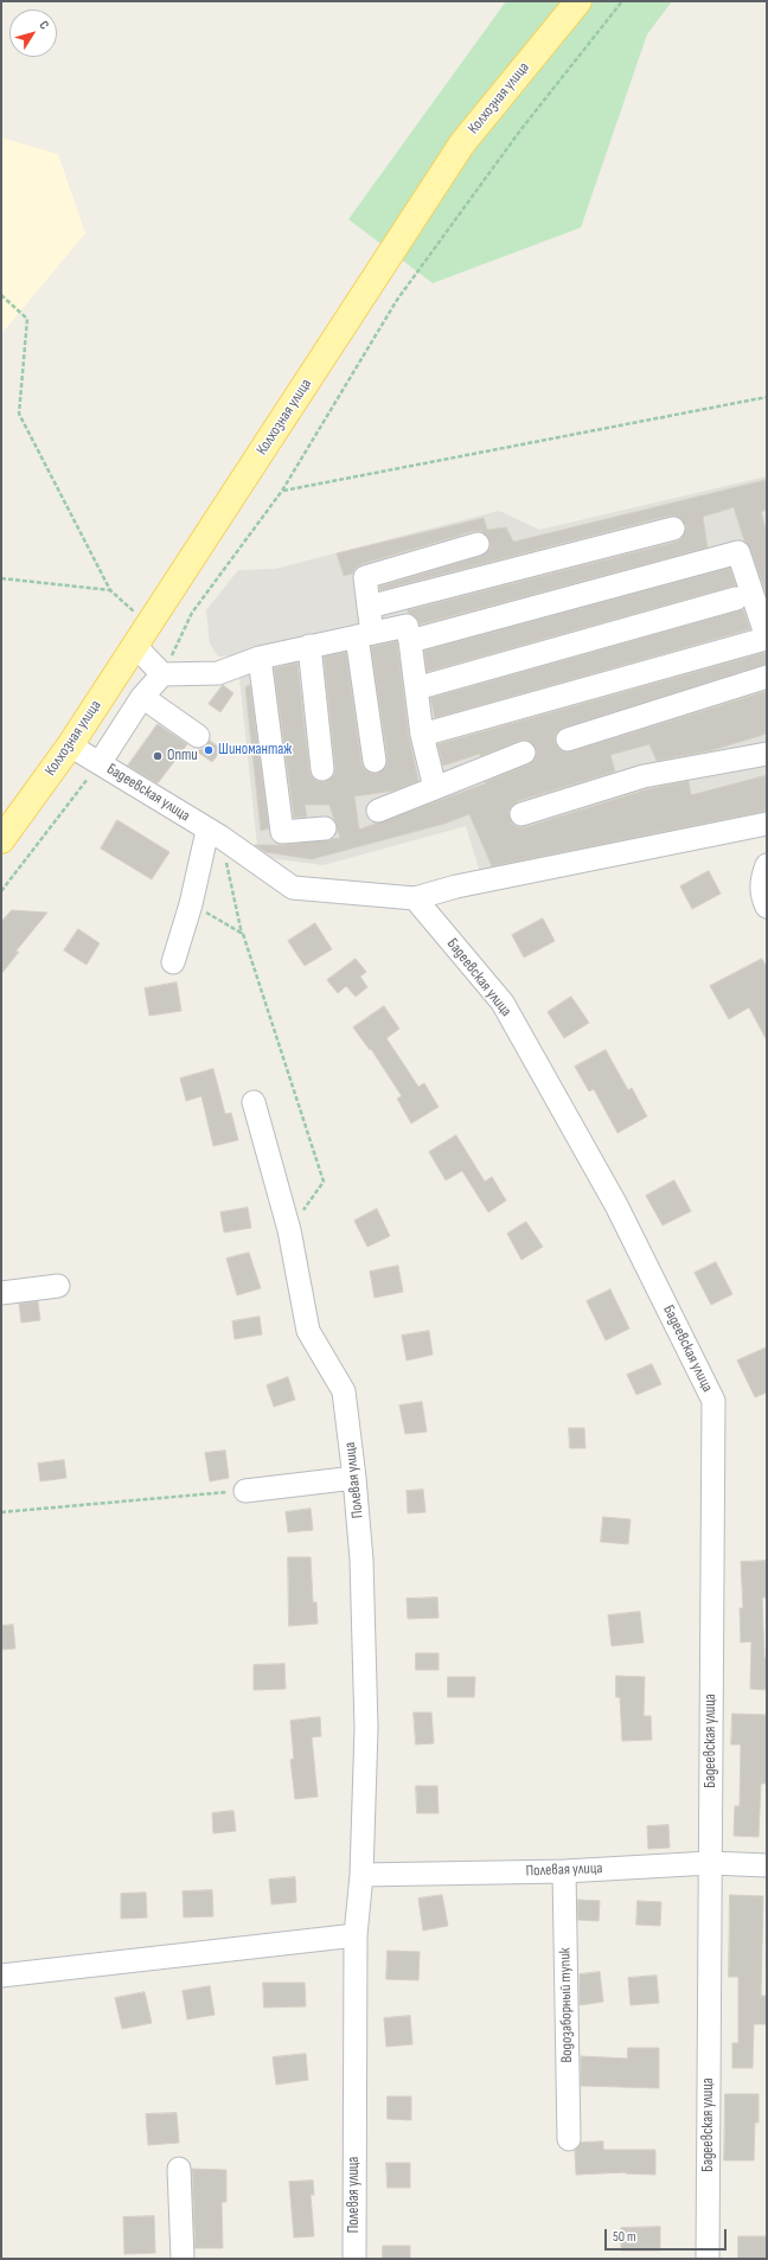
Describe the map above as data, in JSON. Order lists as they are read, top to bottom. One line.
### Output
{"streets":{"main road":["Колхозная улица"],"street":["Бадеевская улица","Полевая улица","Водозаборный тупик"]},"crossings":[["Колхозная улица","Бадеевская улица"],["Бадеевская улица","Полевая улица"],["Полевая улица","Водозаборный тупик"]],"places":["Шиномантаж","Опти"],"scale_bar":"50 m","north":"top right"}
